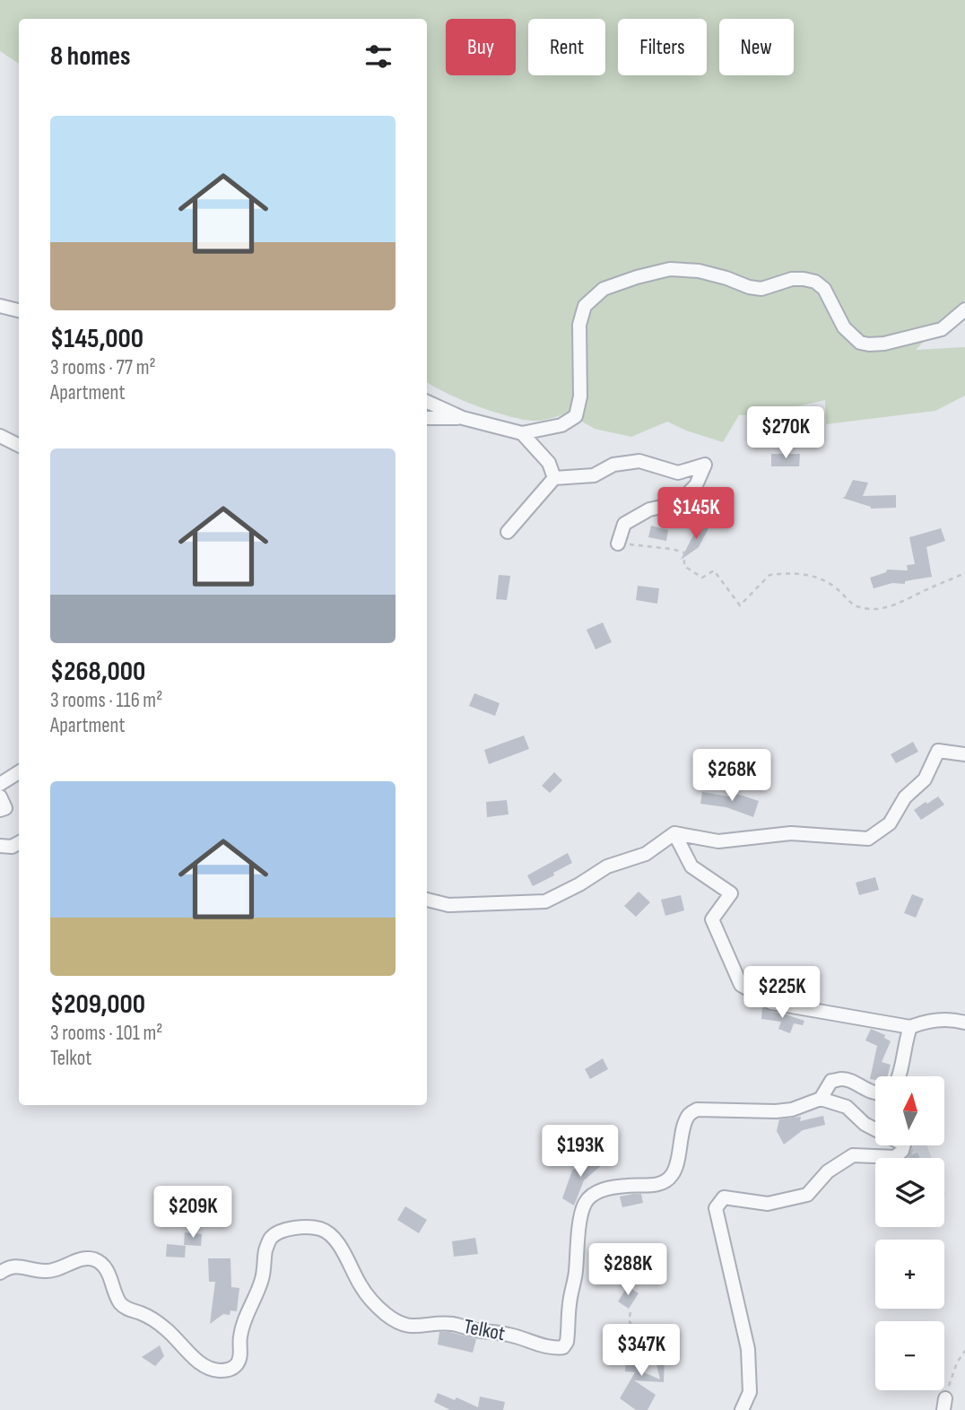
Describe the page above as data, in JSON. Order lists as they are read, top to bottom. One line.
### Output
{"streets":{"street":["Telkot"]},"north":"top","page":{"chip":["Buy","Rent","Filters","New"],"heading":"8 homes","list":[{"name":"$145,000","note":"3 rooms · 77 m² · Apartment"},{"name":"$268,000","note":"3 rooms · 116 m² · Apartment"},{"name":"$209,000","note":"3 rooms · 101 m² · Telkot"}],"price":["$270K","$145K","$268K","$225K","$193K","$209K","$288K","$347K"],"map_buttons":["+","−"]}}
